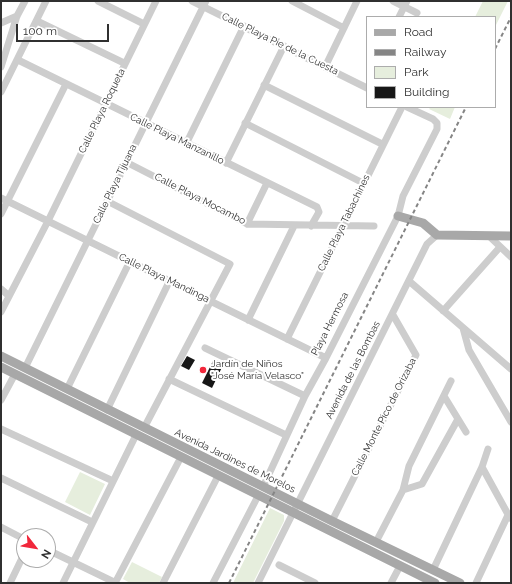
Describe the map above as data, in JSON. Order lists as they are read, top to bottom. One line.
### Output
{"streets":{"main road":["Avenida Jardines de Morelos"],"street":["Calle Playa Pie de la Cuesta","Calle Playa Roqueta","Calle Playa Manzanillo","Calle Playa Tijuana","Calle Playa Mocambo","Calle Playa Tabachines","Calle Playa Mandinga","Playa Hermosa","Avenida de las Bombas","Calle Monte Pico de Orizaba"]},"crossings":[["Calle Playa Pie de la Cuesta","Calle Playa Tijuana"],["Calle Playa Roqueta","Calle Playa Manzanillo"],["Calle Playa Roqueta","Calle Playa Mandinga"],["Calle Playa Manzanillo","Calle Playa Tijuana"],["Calle Playa Manzanillo","Calle Playa Mocambo"],["Calle Playa Tijuana","Calle Playa Mocambo"],["Calle Playa Tijuana","Calle Playa Mandinga"],["Calle Playa Tijuana","Avenida Jardines de Morelos"],["Calle Playa Mocambo","Calle Playa Tabachines"],["Calle Playa Tabachines","Calle Playa Mandinga"],["Calle Playa Mandinga","Playa Hermosa"],["Playa Hermosa","Avenida Jardines de Morelos"],["Avenida de las Bombas","Calle Monte Pico de Orizaba"],["Avenida de las Bombas","Avenida Jardines de Morelos"],["Calle Monte Pico de Orizaba","Avenida Jardines de Morelos"]],"places":["Jardín de Niños \"José María Velasco\""],"legend":["Road","Railway","Park","Building"],"scale_bar":"100 m","north":"bottom right"}
